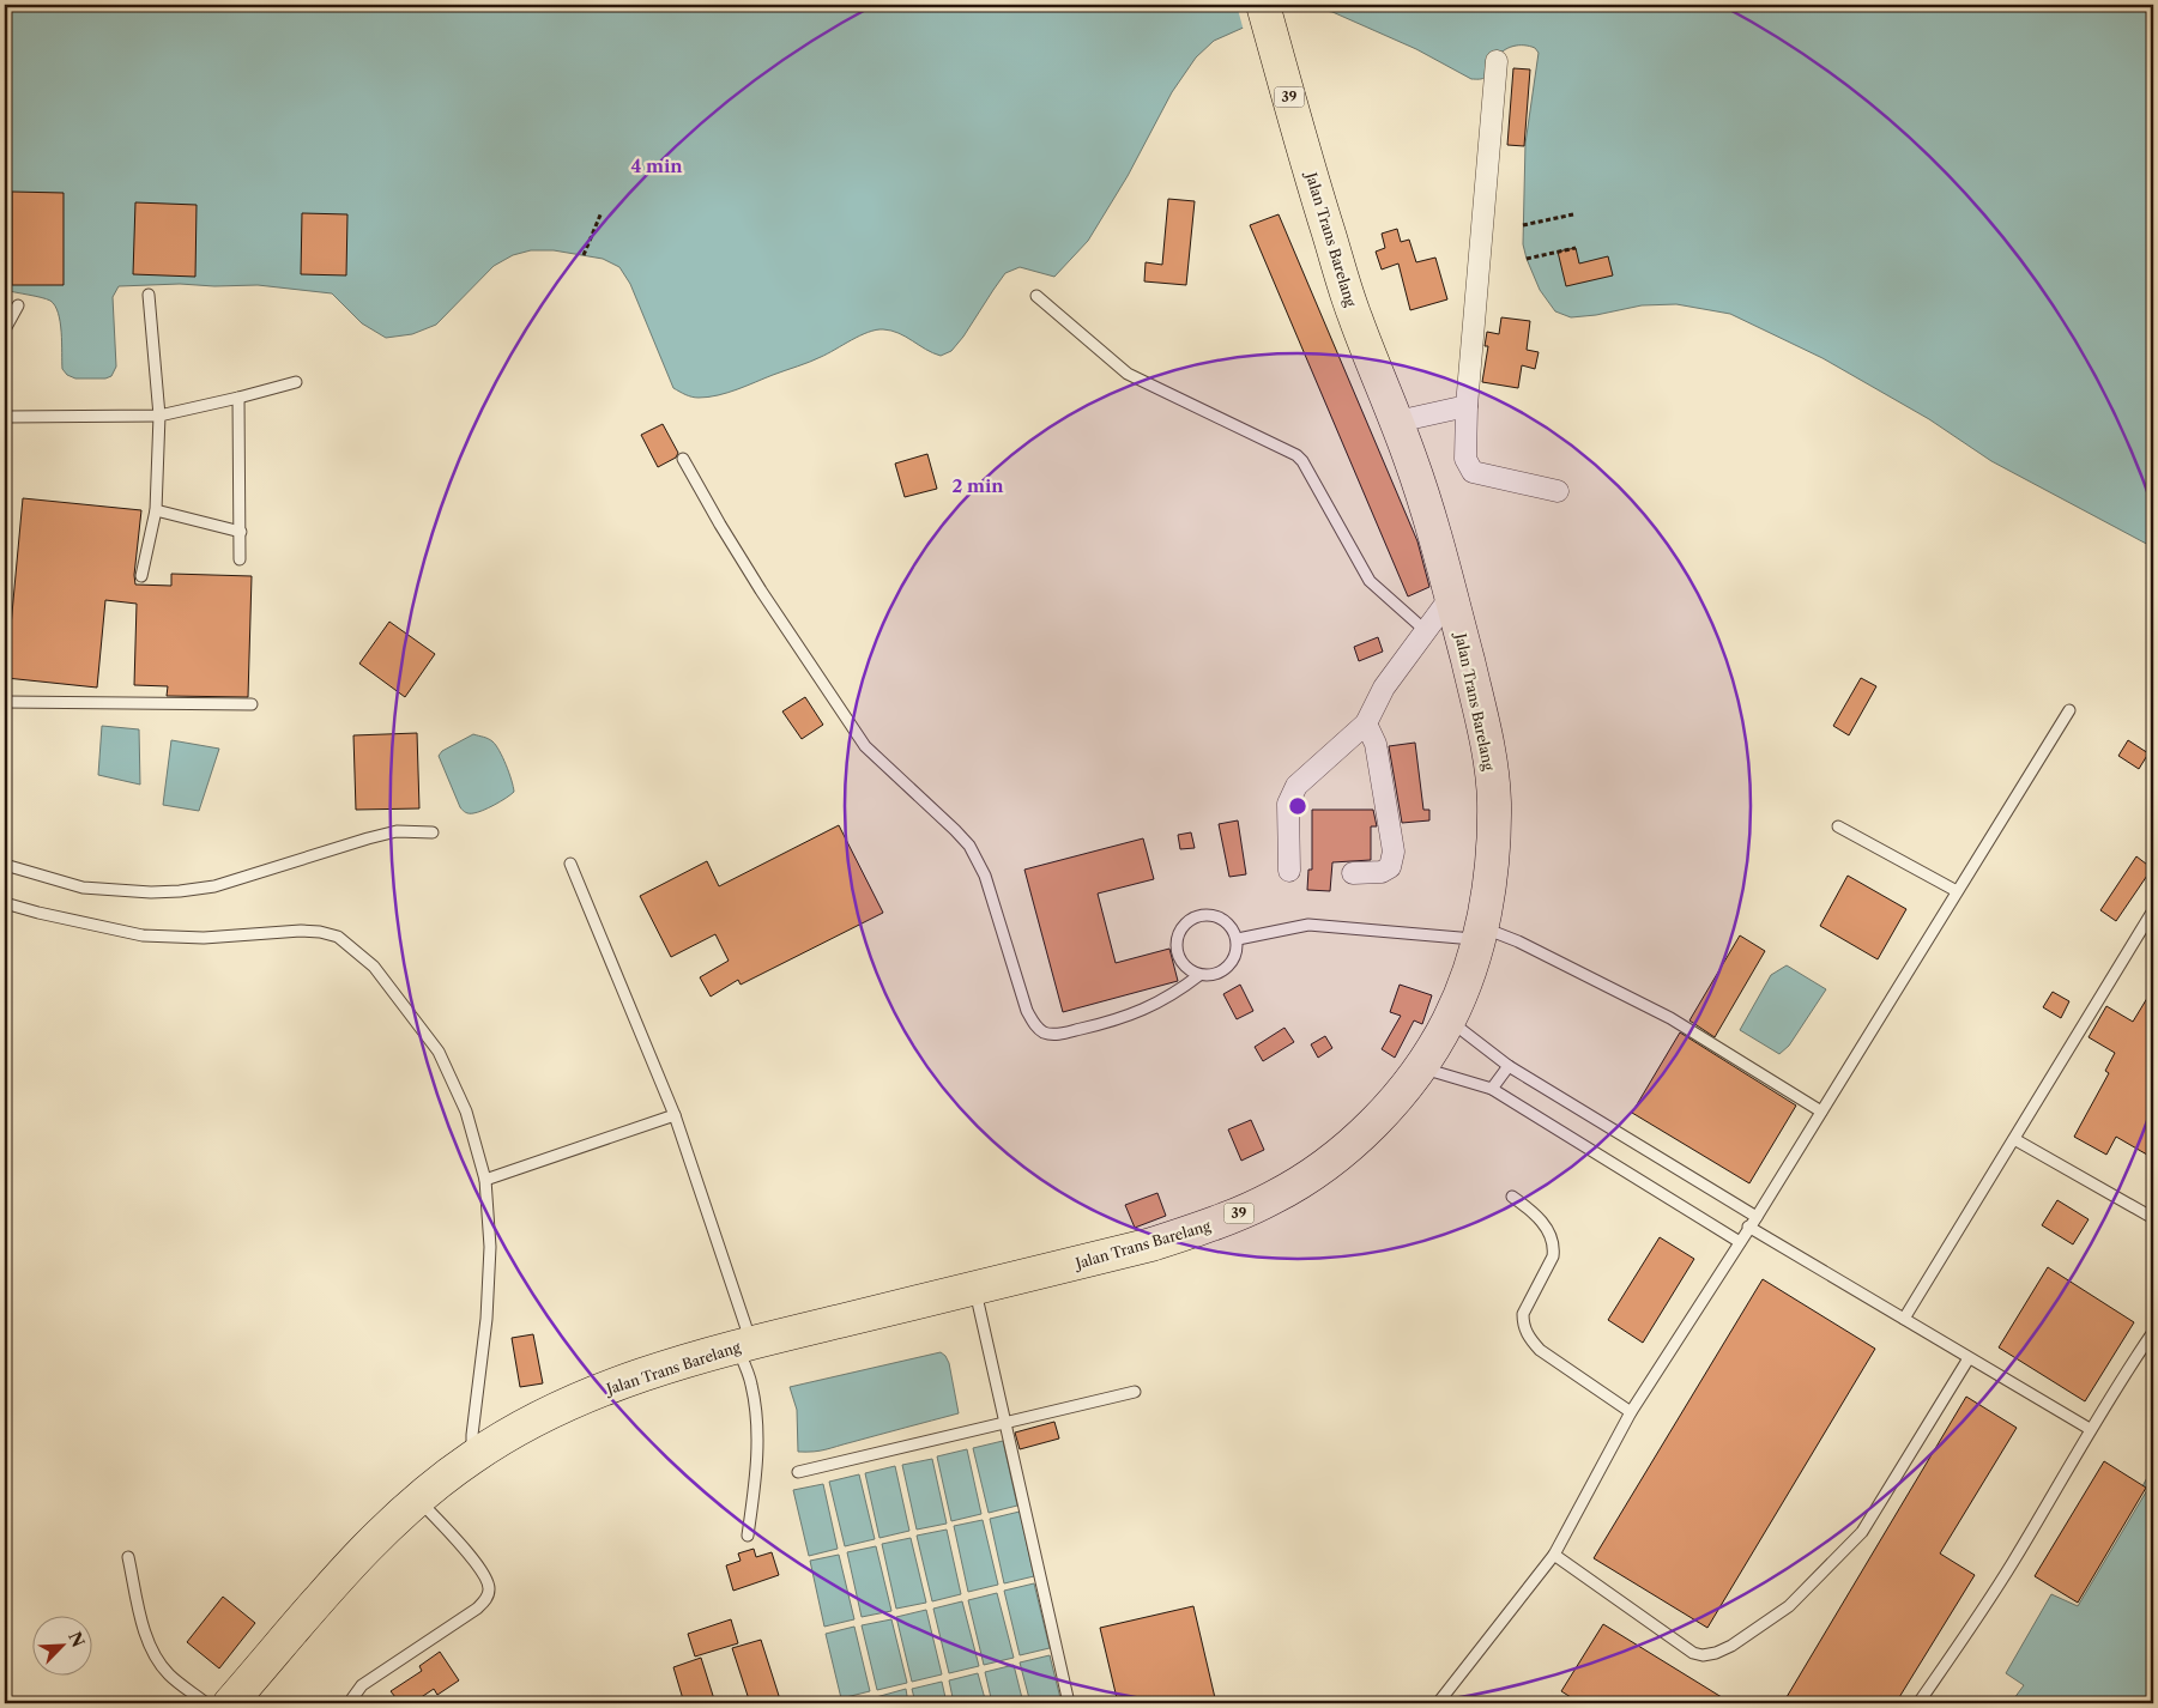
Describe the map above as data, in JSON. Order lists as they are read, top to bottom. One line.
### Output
{"streets":{"highway":["39","Jalan Trans Barelang"]},"north":"top right","rings":["4 min","2 min"]}
